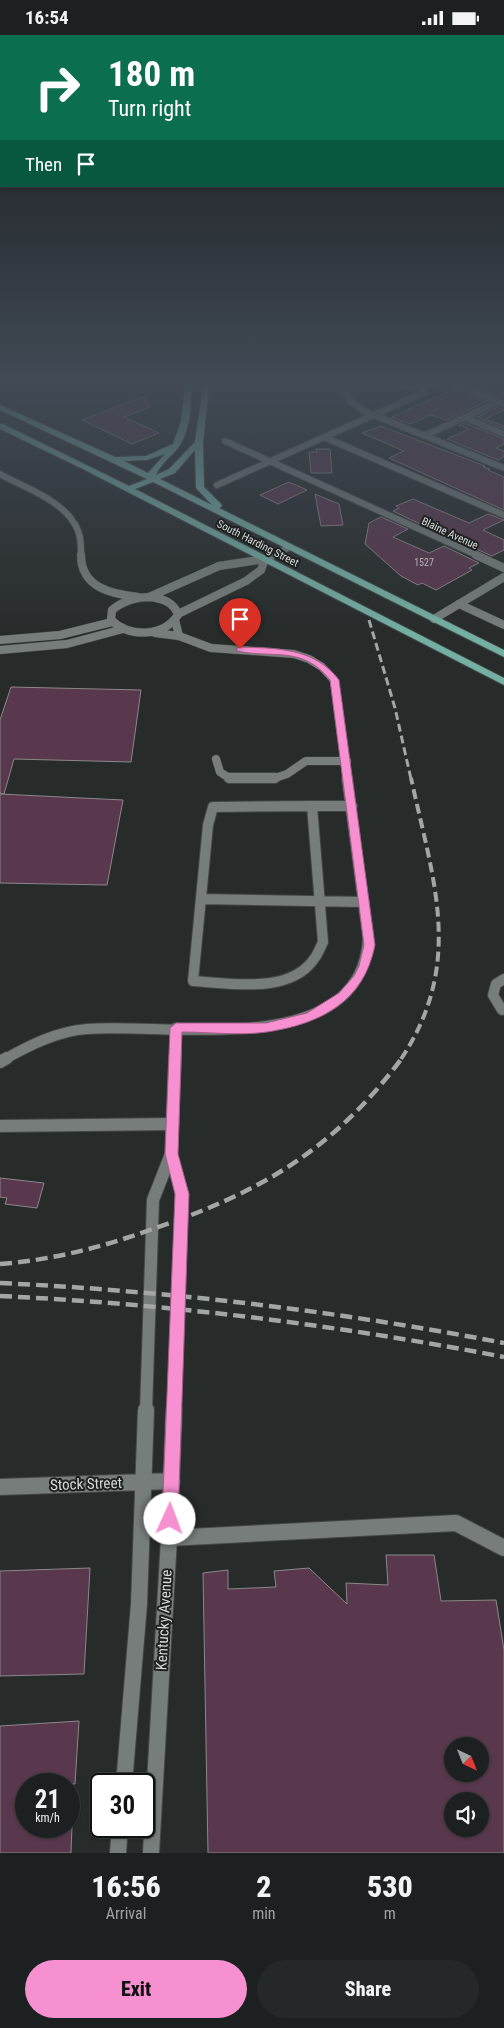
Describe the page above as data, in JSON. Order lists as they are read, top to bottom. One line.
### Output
{"streets":{"main road":["South Harding Street"],"street":["Blaine Avenue","Stock Street","Kentucky Avenue"]},"crossings":[["Stock Street","Kentucky Avenue"]],"house_numbers":["1527"],"north":"bottom right","page":{"status":"16:54","turn":["180 m","Turn right"],"then":"Then","speed":"21 km/h","limit":"30","eta":["16:56","Arrival","2","min","530","m"],"buttons":["Exit","Share"]}}
